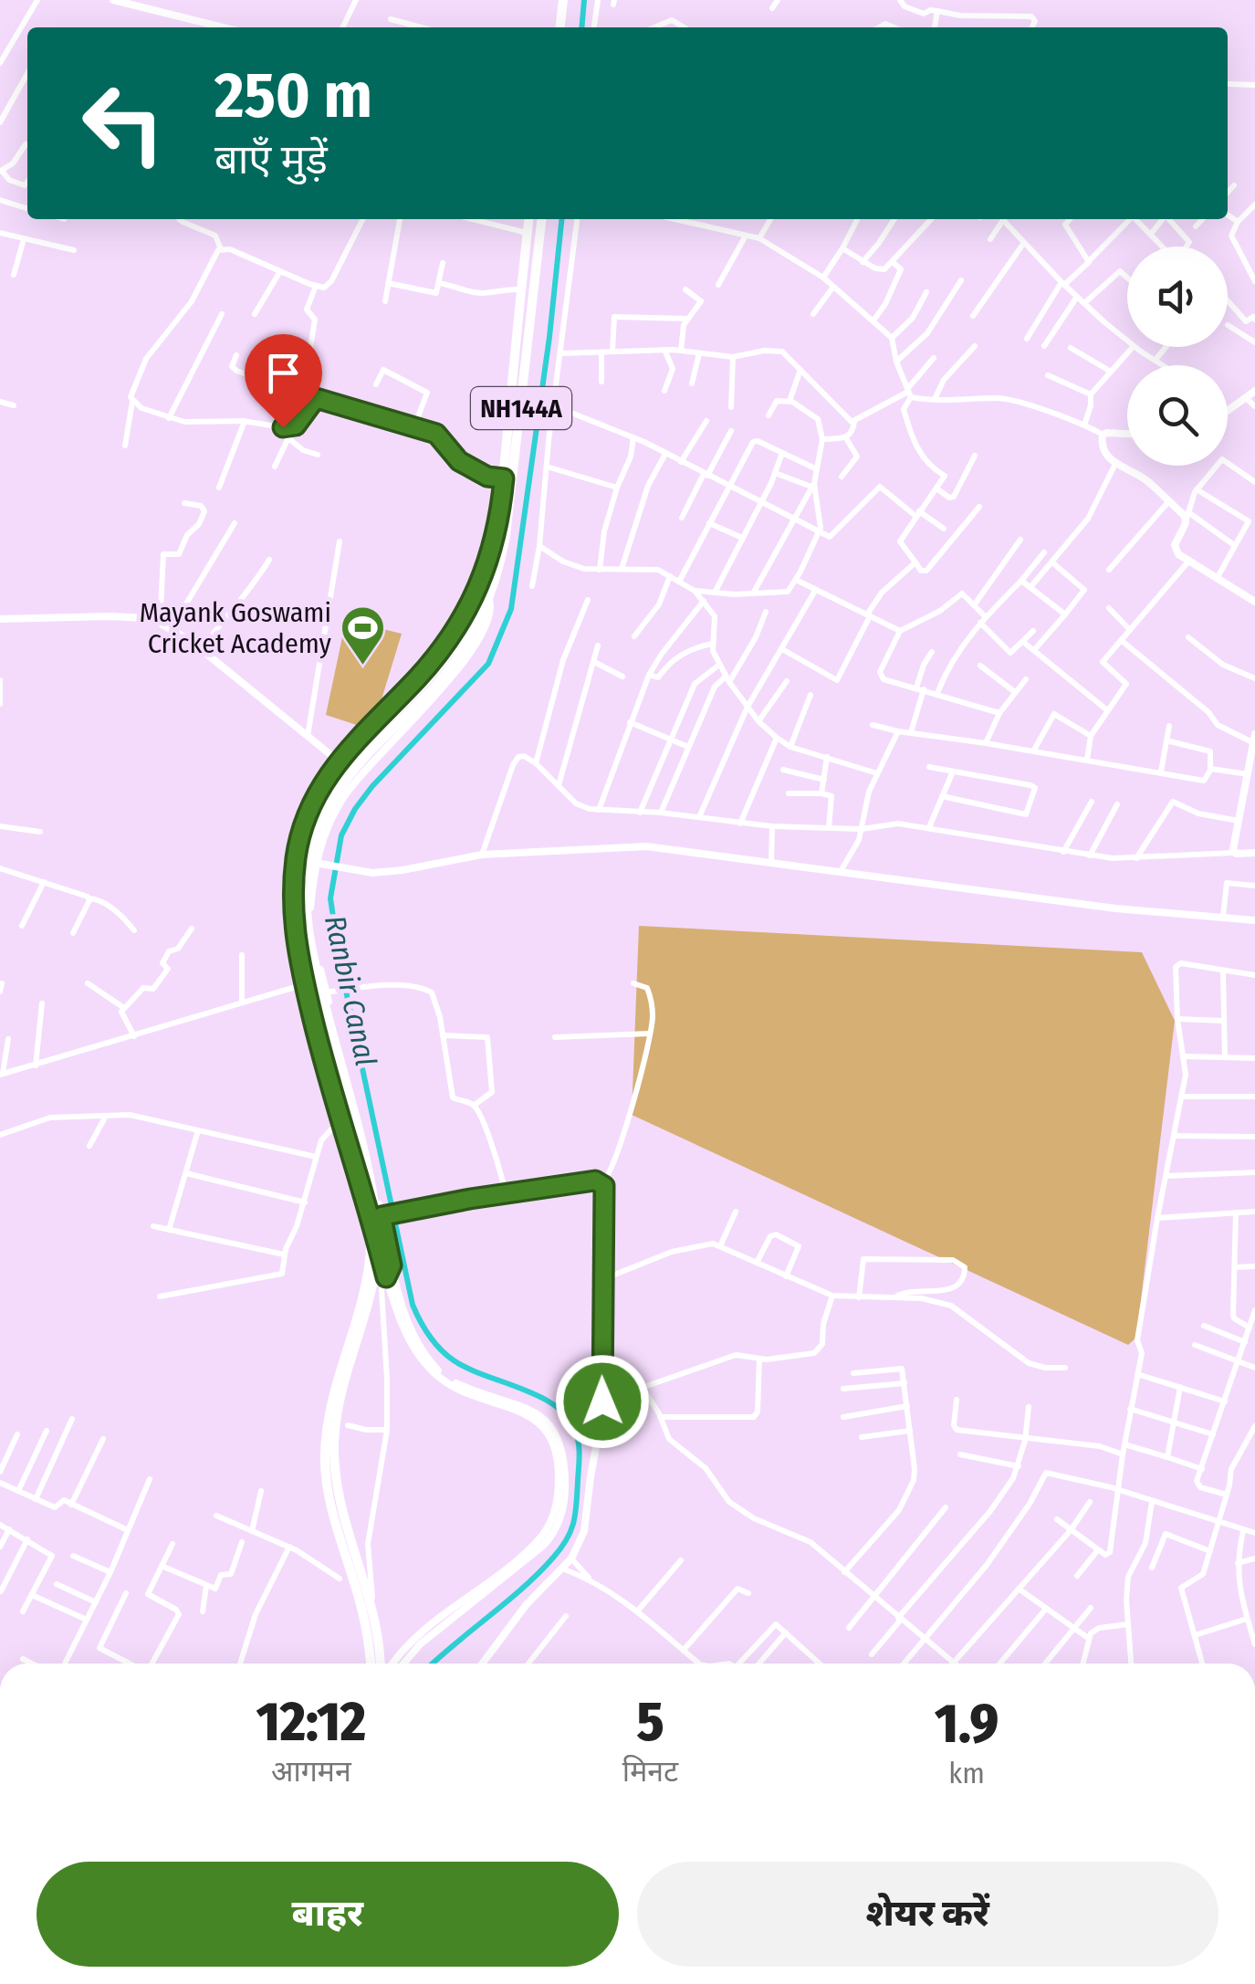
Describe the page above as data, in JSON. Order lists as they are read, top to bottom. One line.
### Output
{"streets":{"highway":["NH144A"]},"water":["Ranbir Canal"],"places":{"sports":["Mayank Goswami Cricket Academy"]},"page":{"turn":["250 m","बाएँ मुड़ें"],"eta":["12:12","आगमन","5","मिनट","1.9","km"],"buttons":["बाहर","शेयर करें"]}}
